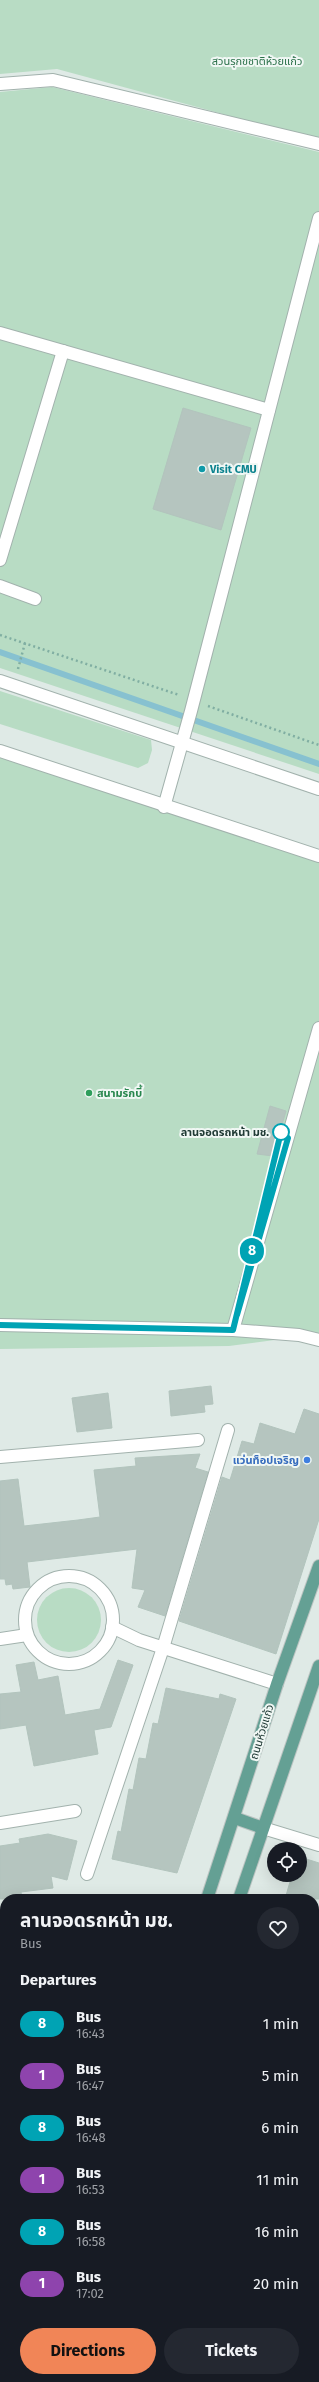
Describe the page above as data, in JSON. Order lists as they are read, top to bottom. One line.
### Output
{"streets":{"main road":["ถนนห้วยแก้ว"]},"parks":["สวนรุกขชาติห้วยแก้ว"],"places":["Visit CMU","สนามรักบี้","ลานจอดรถหน้า มช.","แว่นท็อปเจริญ"],"lines":["bus line 8"],"page":{"on_map":"8","heading":[["ลานจอดรถหน้า มช.","Bus"],"Departures"],"list":[{"mark":"8","name":"Bus","note":"16:43","value":"1 min"},{"mark":"1","name":"Bus","note":"16:47","value":"5 min"},{"mark":"8","name":"Bus","note":"16:48","value":"6 min"},{"mark":"1","name":"Bus","note":"16:53","value":"11 min"},{"mark":"8","name":"Bus","note":"16:58","value":"16 min"},{"mark":"1","name":"Bus","note":"17:02","value":"20 min"}],"buttons":["Directions","Tickets"]}}
